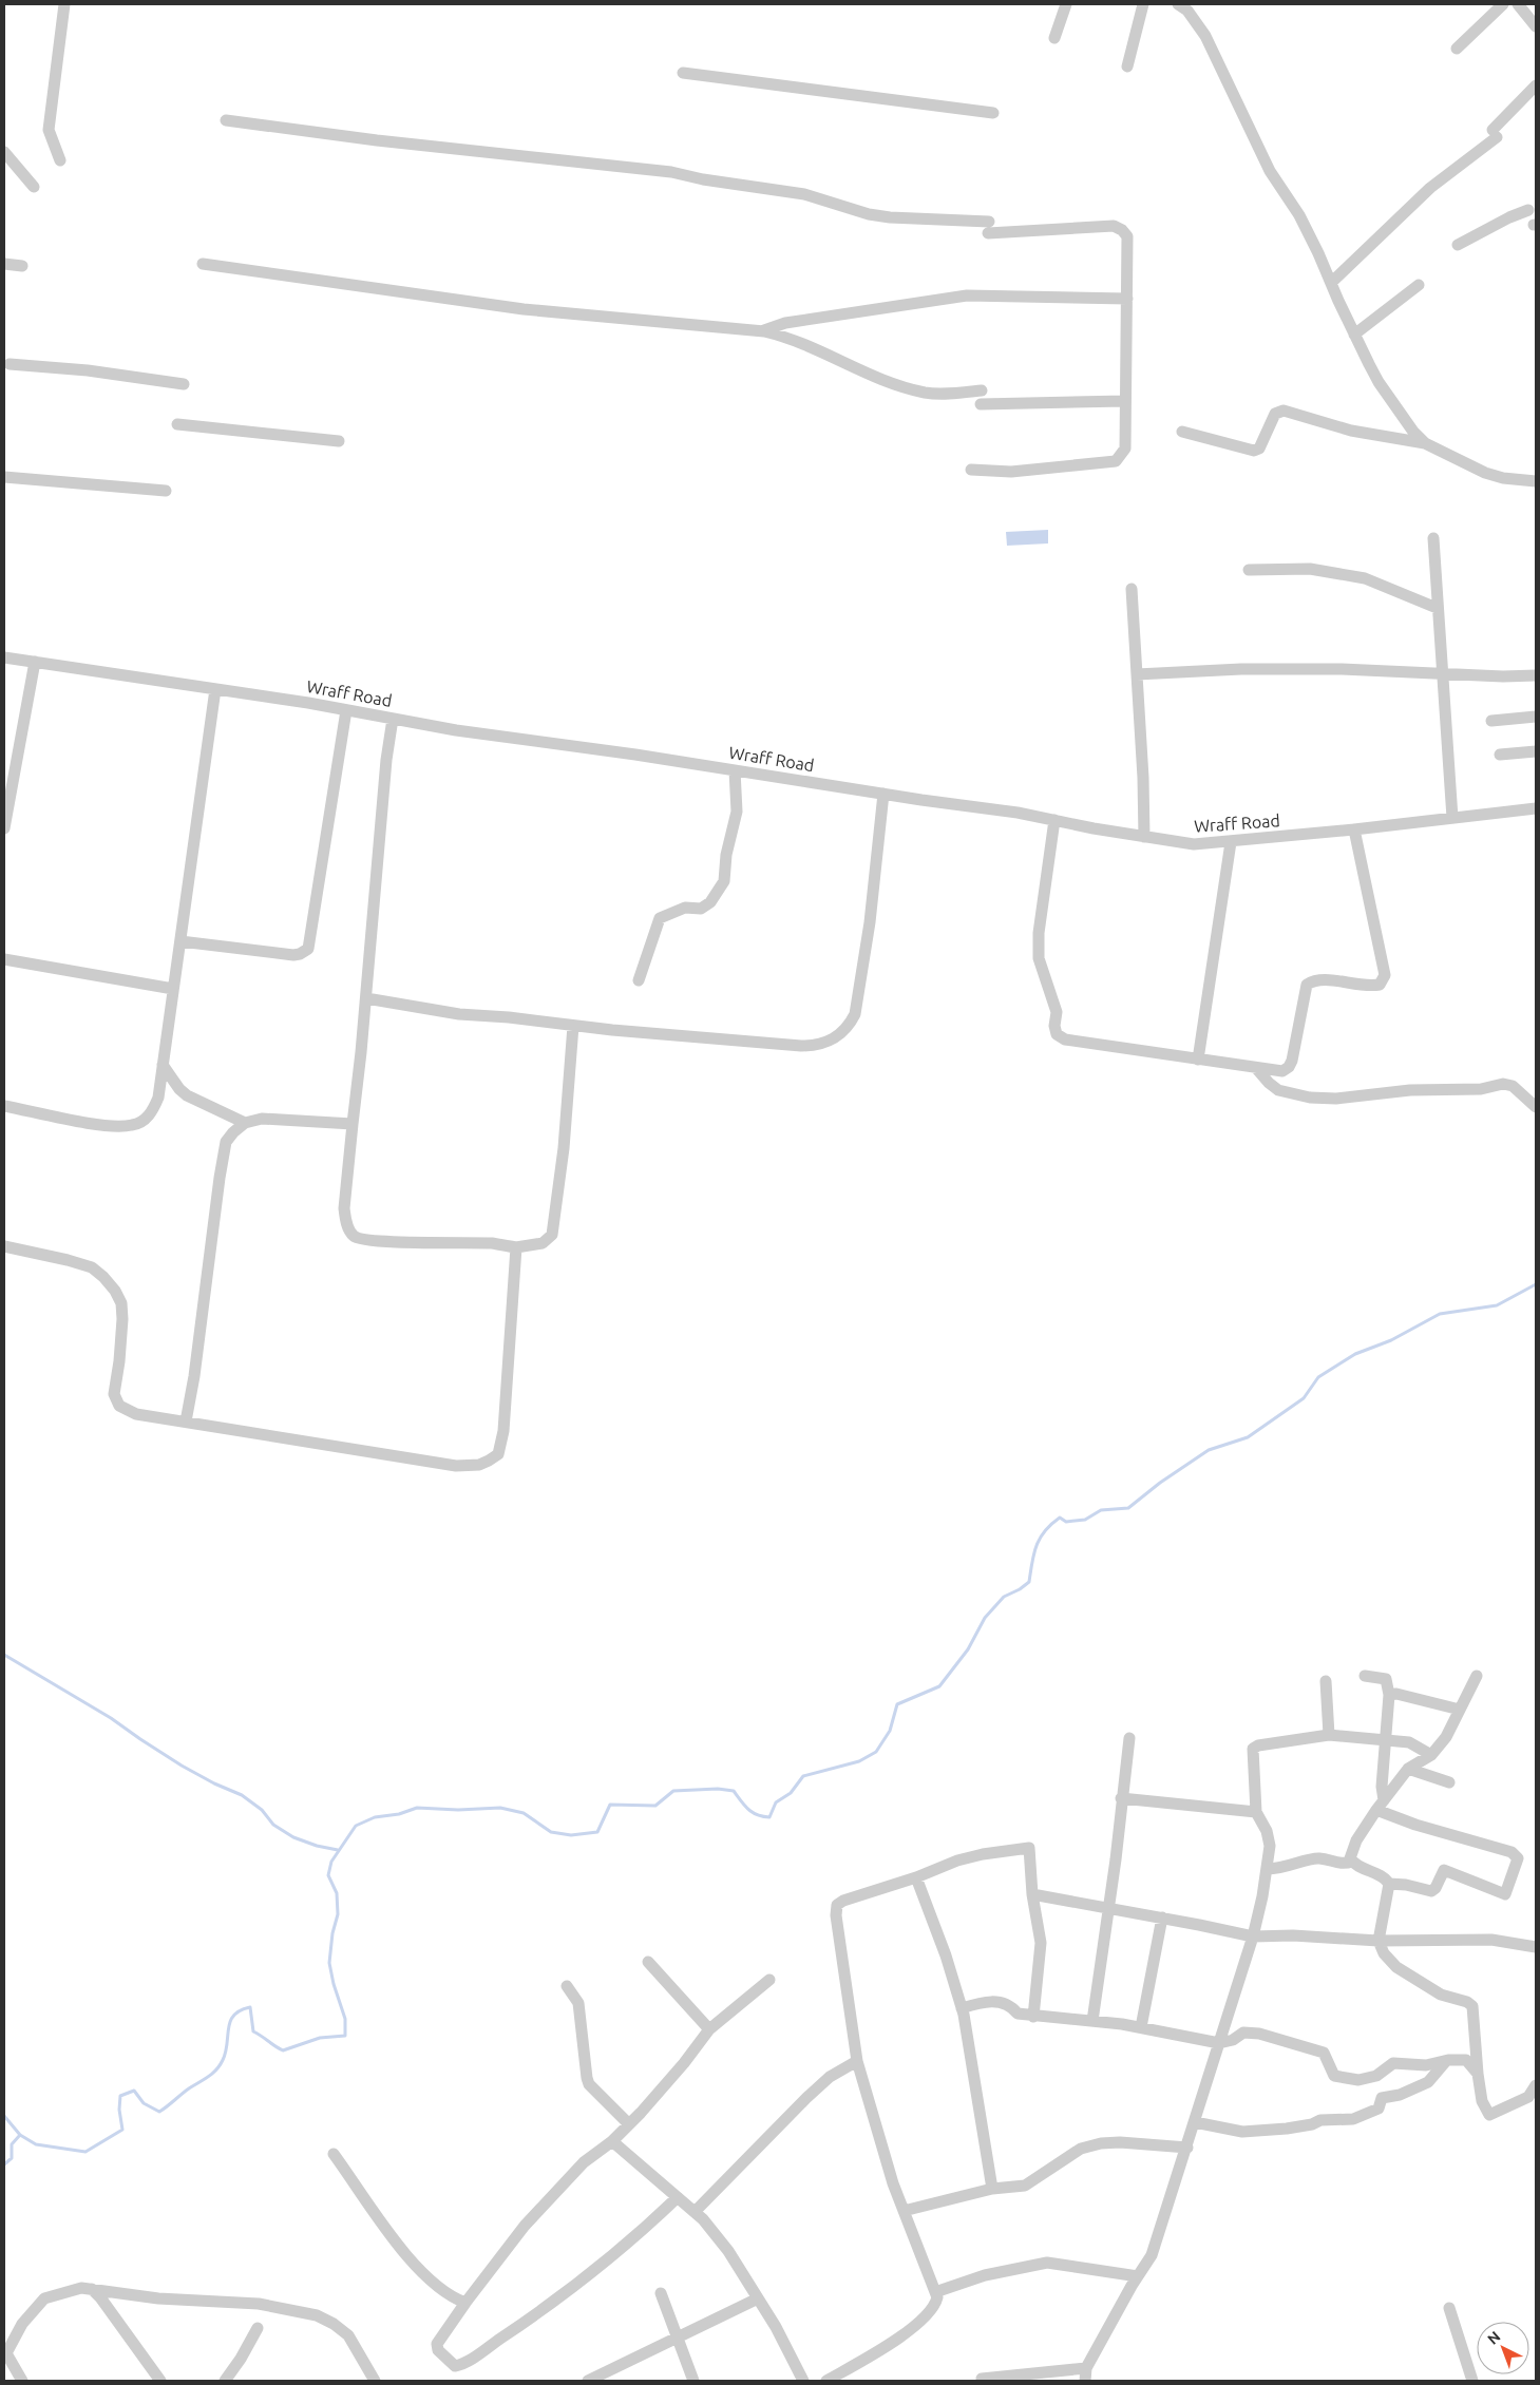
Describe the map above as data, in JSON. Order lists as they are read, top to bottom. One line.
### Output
{"streets":{"street":["Wraff Road"]},"north":"top left"}
